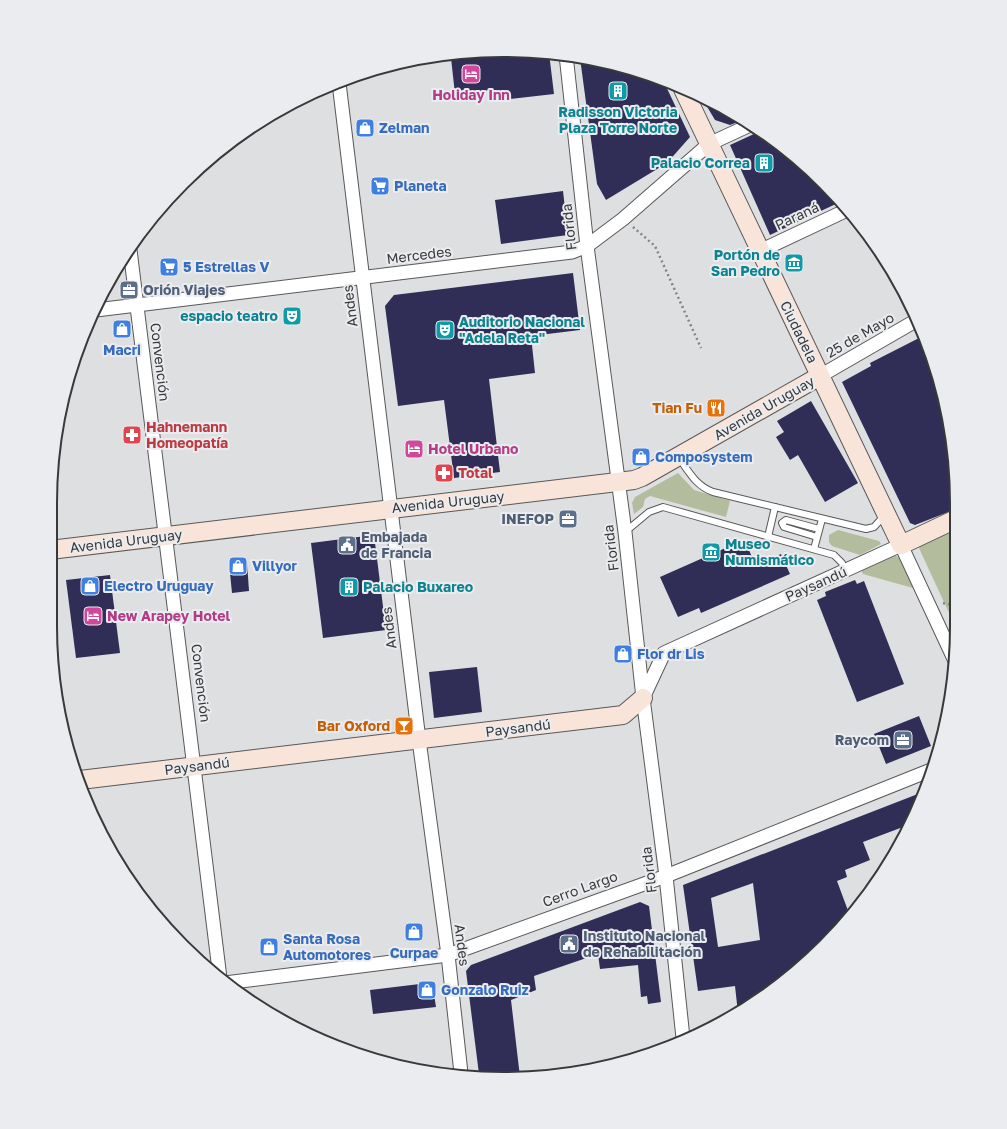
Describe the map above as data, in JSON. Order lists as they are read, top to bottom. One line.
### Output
{"streets":{"street":["Paraná","Florida","Mercedes","Andes","Ciudadela","25 de Mayo","Convención","Avenida Uruguay","Paysandú","Cerro Largo"]},"crossings":[["Paraná","Ciudadela"],["Florida","Mercedes"],["Florida","Avenida Uruguay"],["Florida","Paysandú"],["Florida","Cerro Largo"],["Mercedes","Andes"],["Mercedes","Ciudadela"],["Mercedes","Convención"],["Andes","Avenida Uruguay"],["Andes","Paysandú"],["Andes","Cerro Largo"],["Ciudadela","25 de Mayo"],["Ciudadela","Avenida Uruguay"],["Ciudadela","Paysandú"],["25 de Mayo","Avenida Uruguay"],["Convención","Avenida Uruguay"],["Convención","Paysandú"]],"places":{"hotel":["Holiday Inn","Hotel Urbano","New Arapey Hotel"],"building":["Radisson Victoria Plaza Torre Norte","Palacio Correa","Palacio Buxareo"],"shop":["Zelman","Macri","Composystem","Villyor","Electro Uruguay","Flor dr Lis","Curpae","Santa Rosa Automotores","Gonzalo Ruiz"],"supermarket":["Planeta","5 Estrellas V"],"museum":["Portón de San Pedro","Museo Numismático"],"office":["Orión Viajes","INEFOP","Raycom"],"theatre":["espacio teatro","Auditorio Nacional \"Adela Reta\""],"restaurant":["Tian Fu"],"pharmacy":["Hahnemann Homeopatía","Total"],"public building":["Embajada de Francia","Instituto Nacional de Rehabilitación"],"bar":["Bar Oxford"]}}
